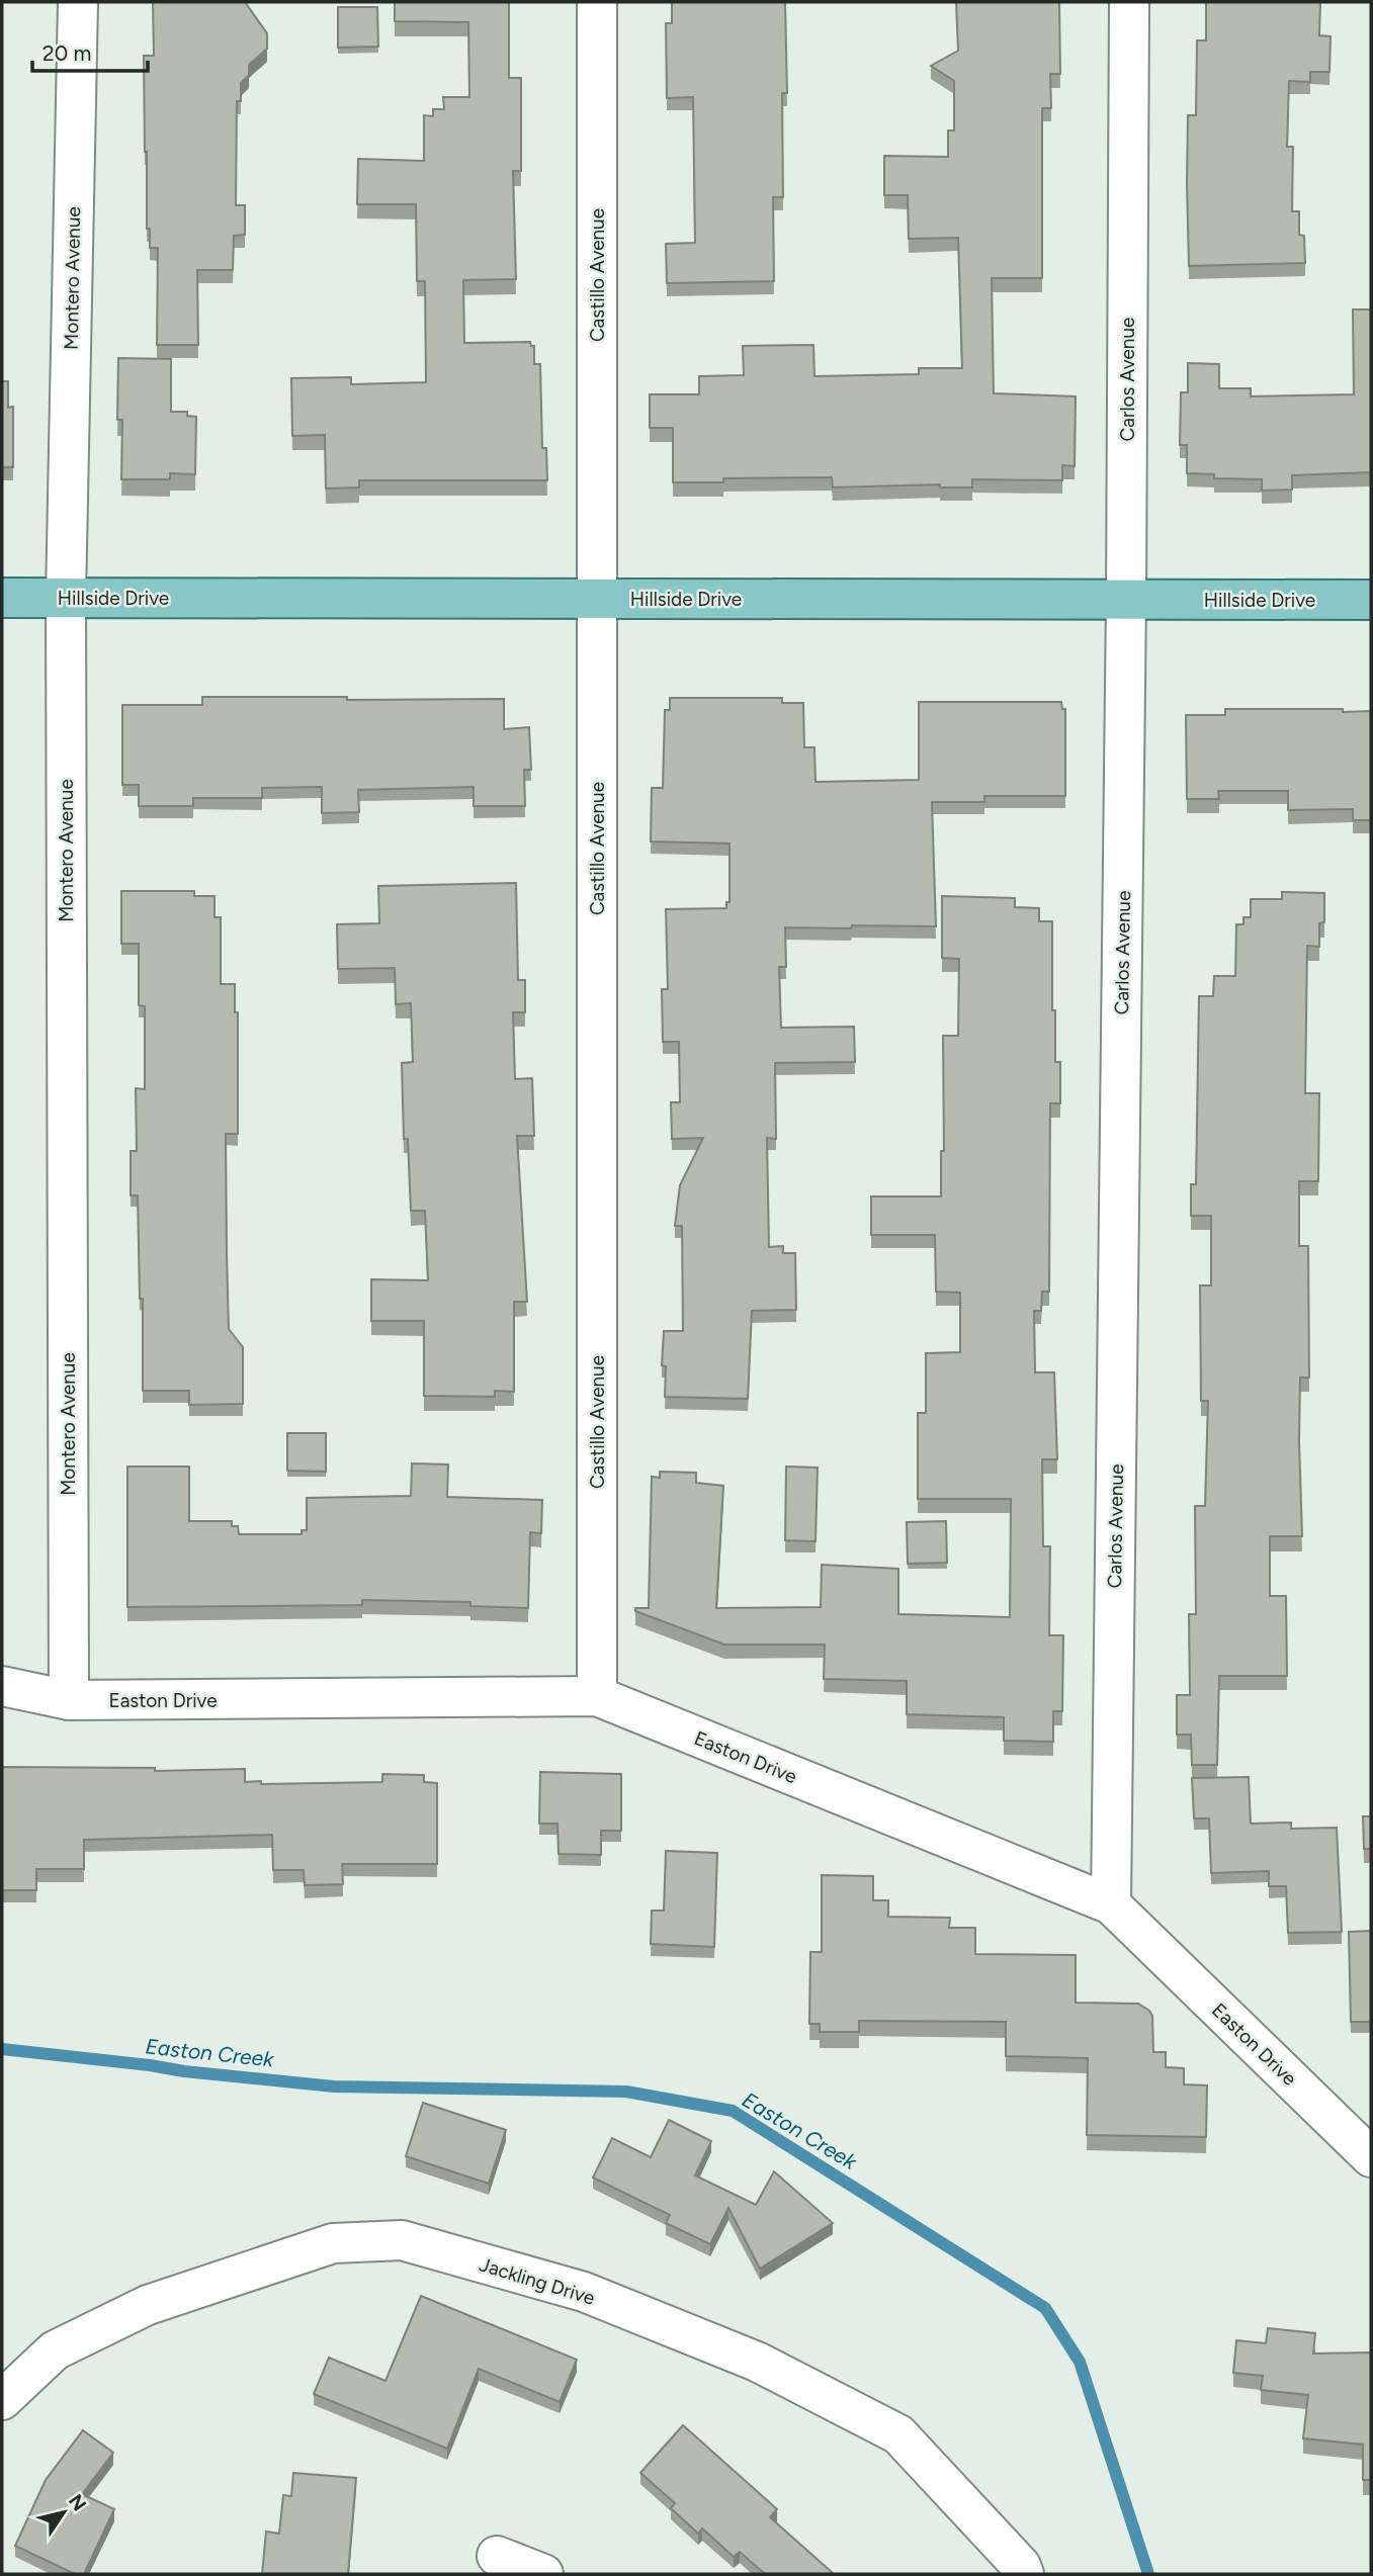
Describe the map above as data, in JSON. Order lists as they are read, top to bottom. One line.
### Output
{"streets":{"main road":["Hillside Drive"],"street":["Castillo Avenue","Montero Avenue","Carlos Avenue","Easton Drive","Jackling Drive"]},"crossings":[["Castillo Avenue","Hillside Drive"],["Castillo Avenue","Easton Drive"],["Montero Avenue","Hillside Drive"],["Montero Avenue","Easton Drive"],["Carlos Avenue","Hillside Drive"],["Carlos Avenue","Easton Drive"]],"water":["Easton Creek"],"scale_bar":"20 m","north":"top right"}
